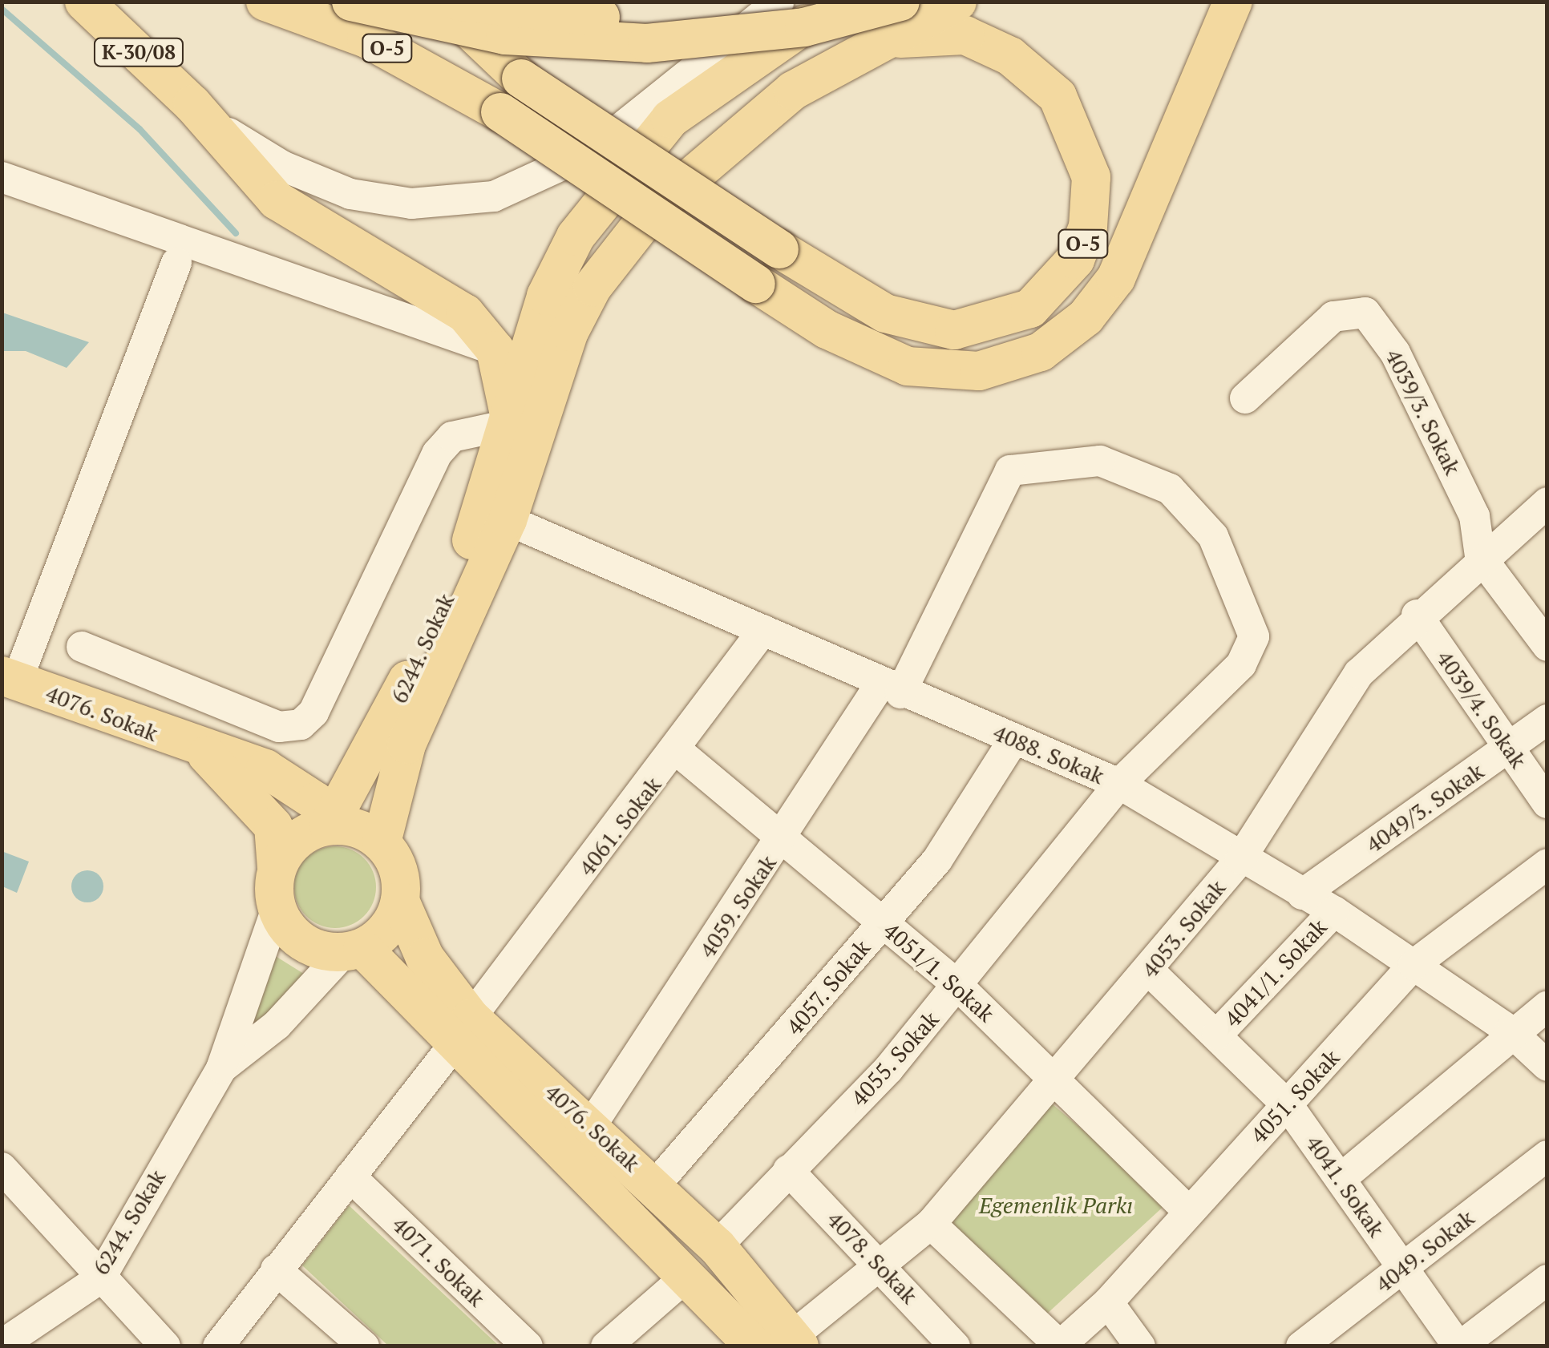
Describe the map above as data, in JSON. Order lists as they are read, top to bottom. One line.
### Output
{"streets":{"main road":["O-5","K-30/08","6244. Sokak","4076. Sokak"],"street":["4039/3. Sokak","4039/4. Sokak","4088. Sokak","4049/3. Sokak","4061. Sokak","4059. Sokak","4053. Sokak","4051/1. Sokak","4041/1. Sokak","4057. Sokak","4055. Sokak","4051. Sokak","4041. Sokak","4049. Sokak","4078. Sokak","4071. Sokak"]},"crossings":[["4039/3. Sokak","4053. Sokak"],["6244. Sokak","4076. Sokak"],["6244. Sokak","4088. Sokak"],["4039/4. Sokak","4049/3. Sokak"],["4039/4. Sokak","4053. Sokak"],["4076. Sokak","4061. Sokak"],["4076. Sokak","4059. Sokak"],["4076. Sokak","4053. Sokak"],["4076. Sokak","4057. Sokak"],["4076. Sokak","4055. Sokak"],["4088. Sokak","4049/3. Sokak"],["4088. Sokak","4061. Sokak"],["4088. Sokak","4059. Sokak"],["4088. Sokak","4053. Sokak"],["4088. Sokak","4041/1. Sokak"],["4088. Sokak","4057. Sokak"],["4088. Sokak","4055. Sokak"],["4088. Sokak","4051. Sokak"],["4061. Sokak","4051/1. Sokak"],["4061. Sokak","4071. Sokak"],["4059. Sokak","4051/1. Sokak"],["4059. Sokak","4055. Sokak"],["4053. Sokak","4051/1. Sokak"],["4053. Sokak","4041. Sokak"],["4053. Sokak","4078. Sokak"],["4051/1. Sokak","4057. Sokak"],["4051/1. Sokak","4055. Sokak"],["4051/1. Sokak","4051. Sokak"],["4041/1. Sokak","4041. Sokak"],["4055. Sokak","4078. Sokak"],["4051. Sokak","4041. Sokak"],["4041. Sokak","4049. Sokak"]],"parks":["Egemenlik Parkı"]}
